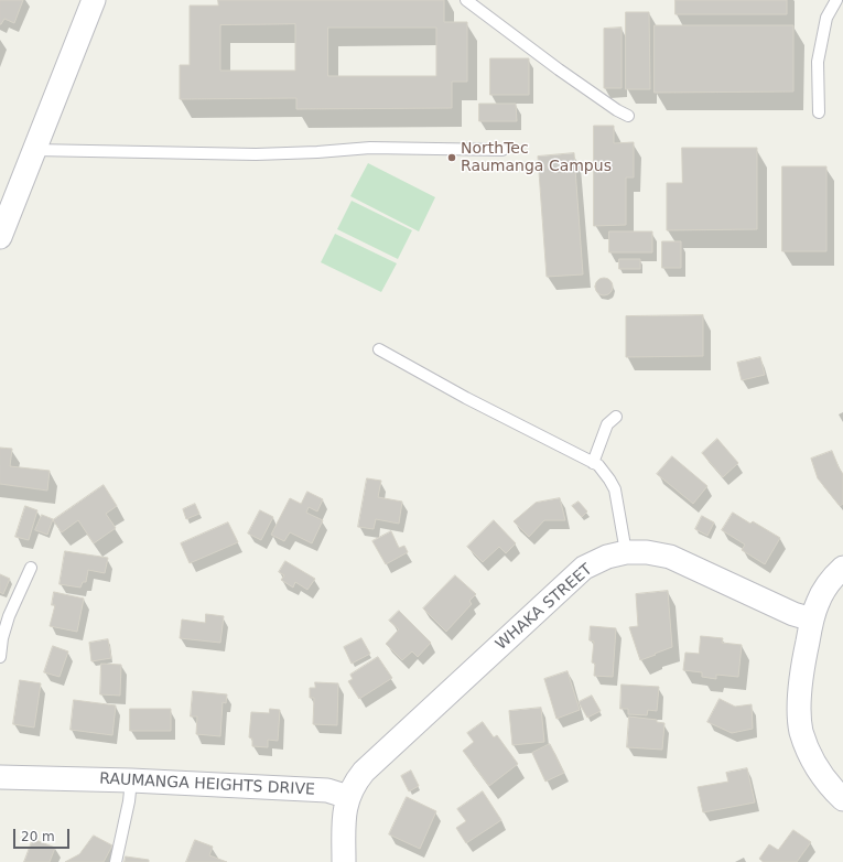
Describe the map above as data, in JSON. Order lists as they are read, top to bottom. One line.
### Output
{"streets":{"street":["WHAKA STREET","RAUMANGA HEIGHTS DRIVE"]},"crossings":[["WHAKA STREET","RAUMANGA HEIGHTS DRIVE"]],"places":["NorthTec Raumanga Campus"],"scale_bar":"20 m"}
